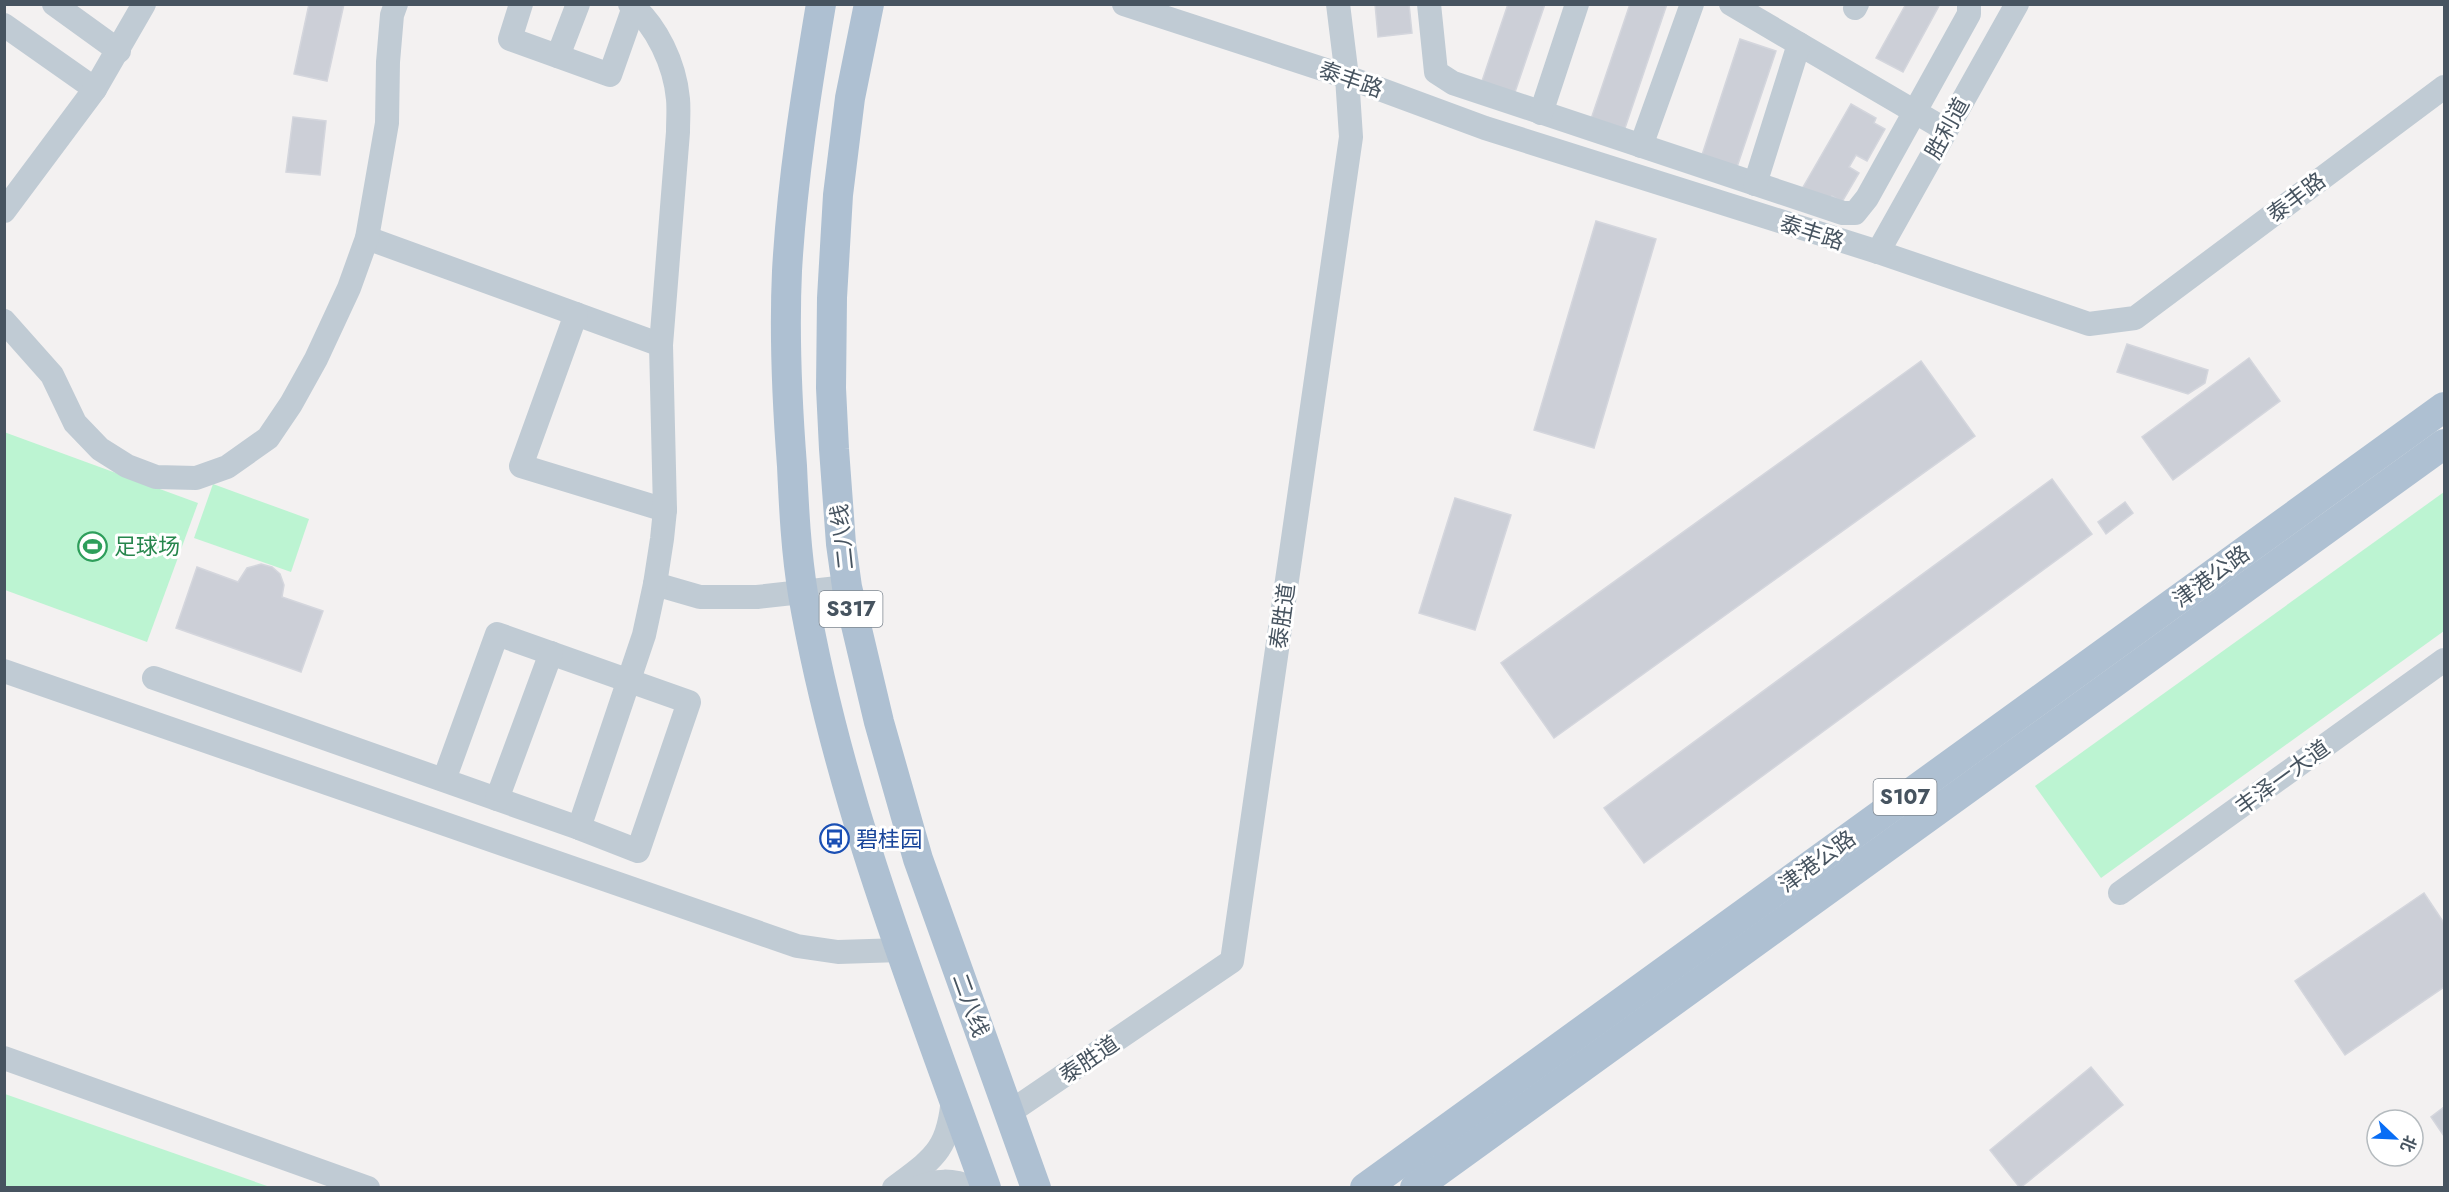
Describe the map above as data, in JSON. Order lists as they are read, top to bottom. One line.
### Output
{"streets":{"main road":["二八线","津港公路","S317","S107"],"street":["泰丰路","胜利道","泰胜道","丰泽一大道"]},"crossings":[["泰丰路","胜利道"],["泰丰路","泰胜道"],["二八线","泰胜道"]],"places":{"sports":["足球场"],"bus stop":["碧桂园"]},"north":"bottom right"}
